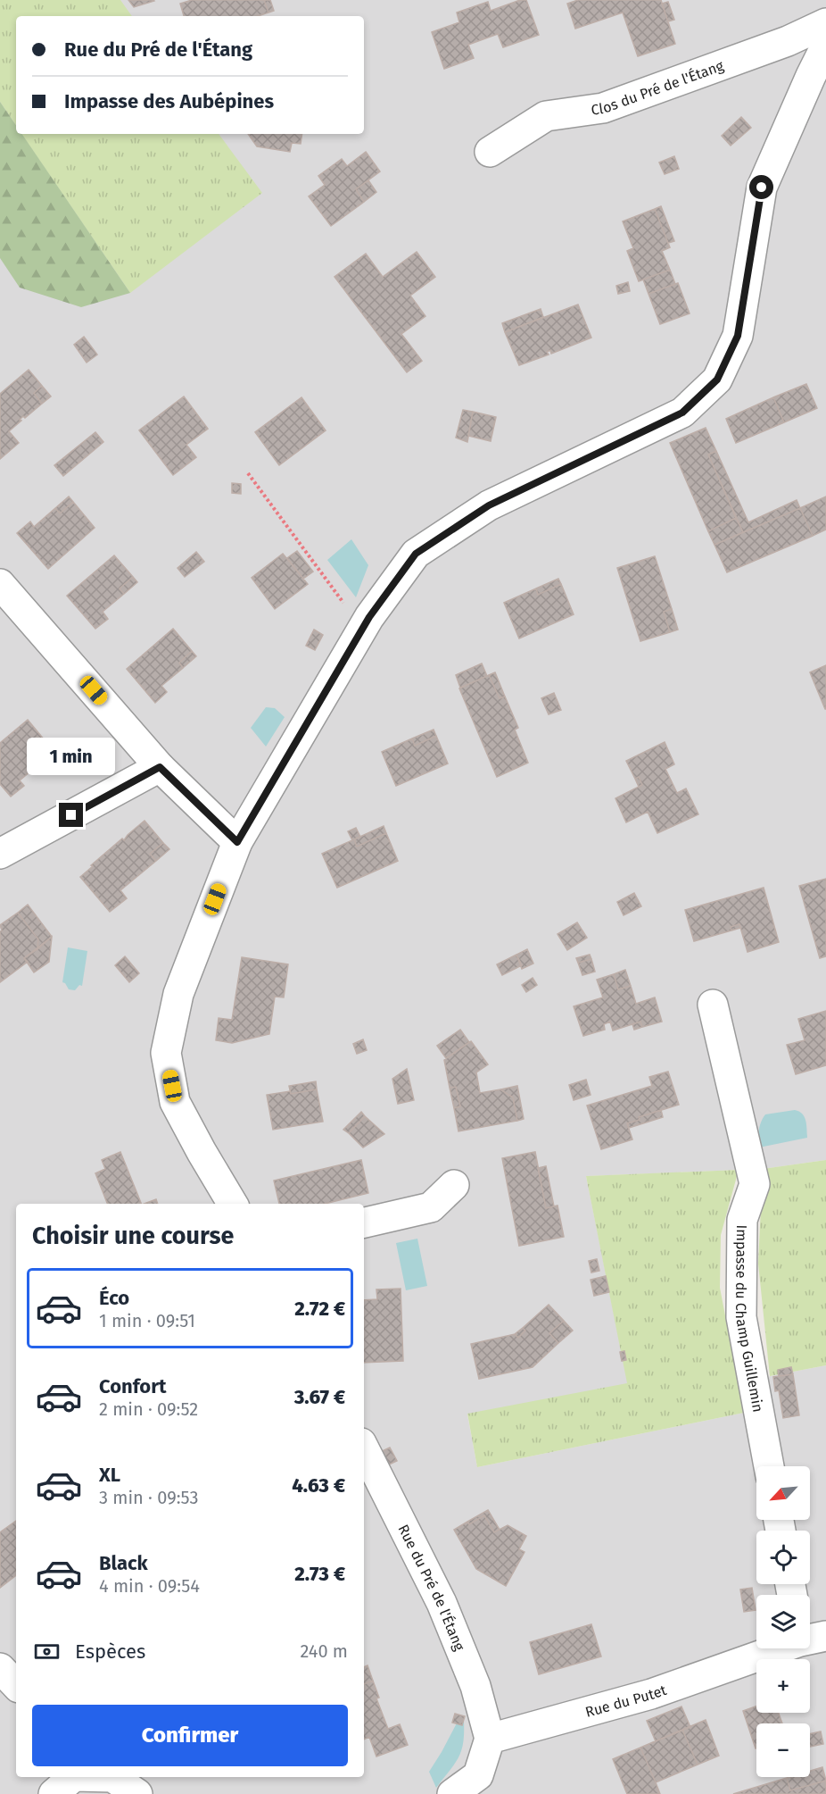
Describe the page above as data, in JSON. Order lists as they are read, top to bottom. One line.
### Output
{"streets":{"street":["Clos du Pré de l'Étang","Impasse du Champ Guillemin","Rue du Pré de l'Étang","Rue du Putet"]},"crossings":[["Rue du Pré de l'Étang","Rue du Putet"]],"north":"bottom left","page":{"banner":["Rue du Pré de l'Étang","Impasse des Aubépines"],"bubble":"1 min","heading":"Choisir une course","list":[{"name":"Éco","note":"1 min · 09:51","value":"2.72 €"},{"name":"Confort","note":"2 min · 09:52","value":"3.67 €"},{"name":"XL","note":"3 min · 09:53","value":"4.63 €"},{"name":"Black","note":"4 min · 09:54","value":"2.73 €"}],"map_buttons":["+","−"],"pay":["Espèces","240 m"],"buttons":"Confirmer"}}
